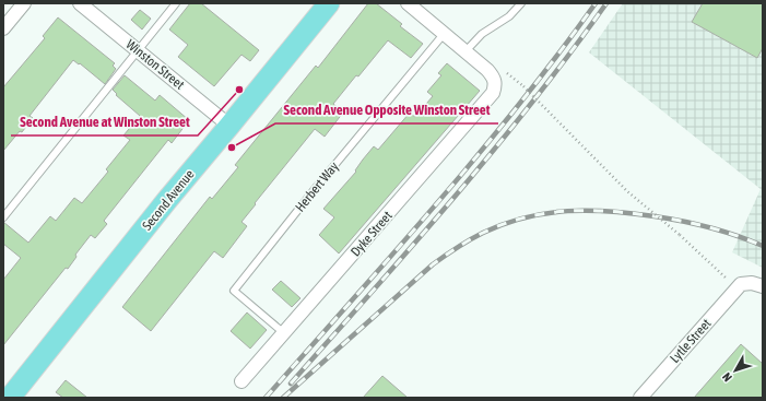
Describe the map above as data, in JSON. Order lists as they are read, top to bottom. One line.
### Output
{"streets":{"main road":["Second Avenue"],"street":["Winston Street","Dyke Street","Lytle Street"],"lane":["Herbert Way"]},"crossings":[["Winston Street","Second Avenue"],["Herbert Way","Dyke Street"]],"places":["Second Avenue at Winston Street","Second Avenue Opposite Winston Street"],"north":"bottom left"}
